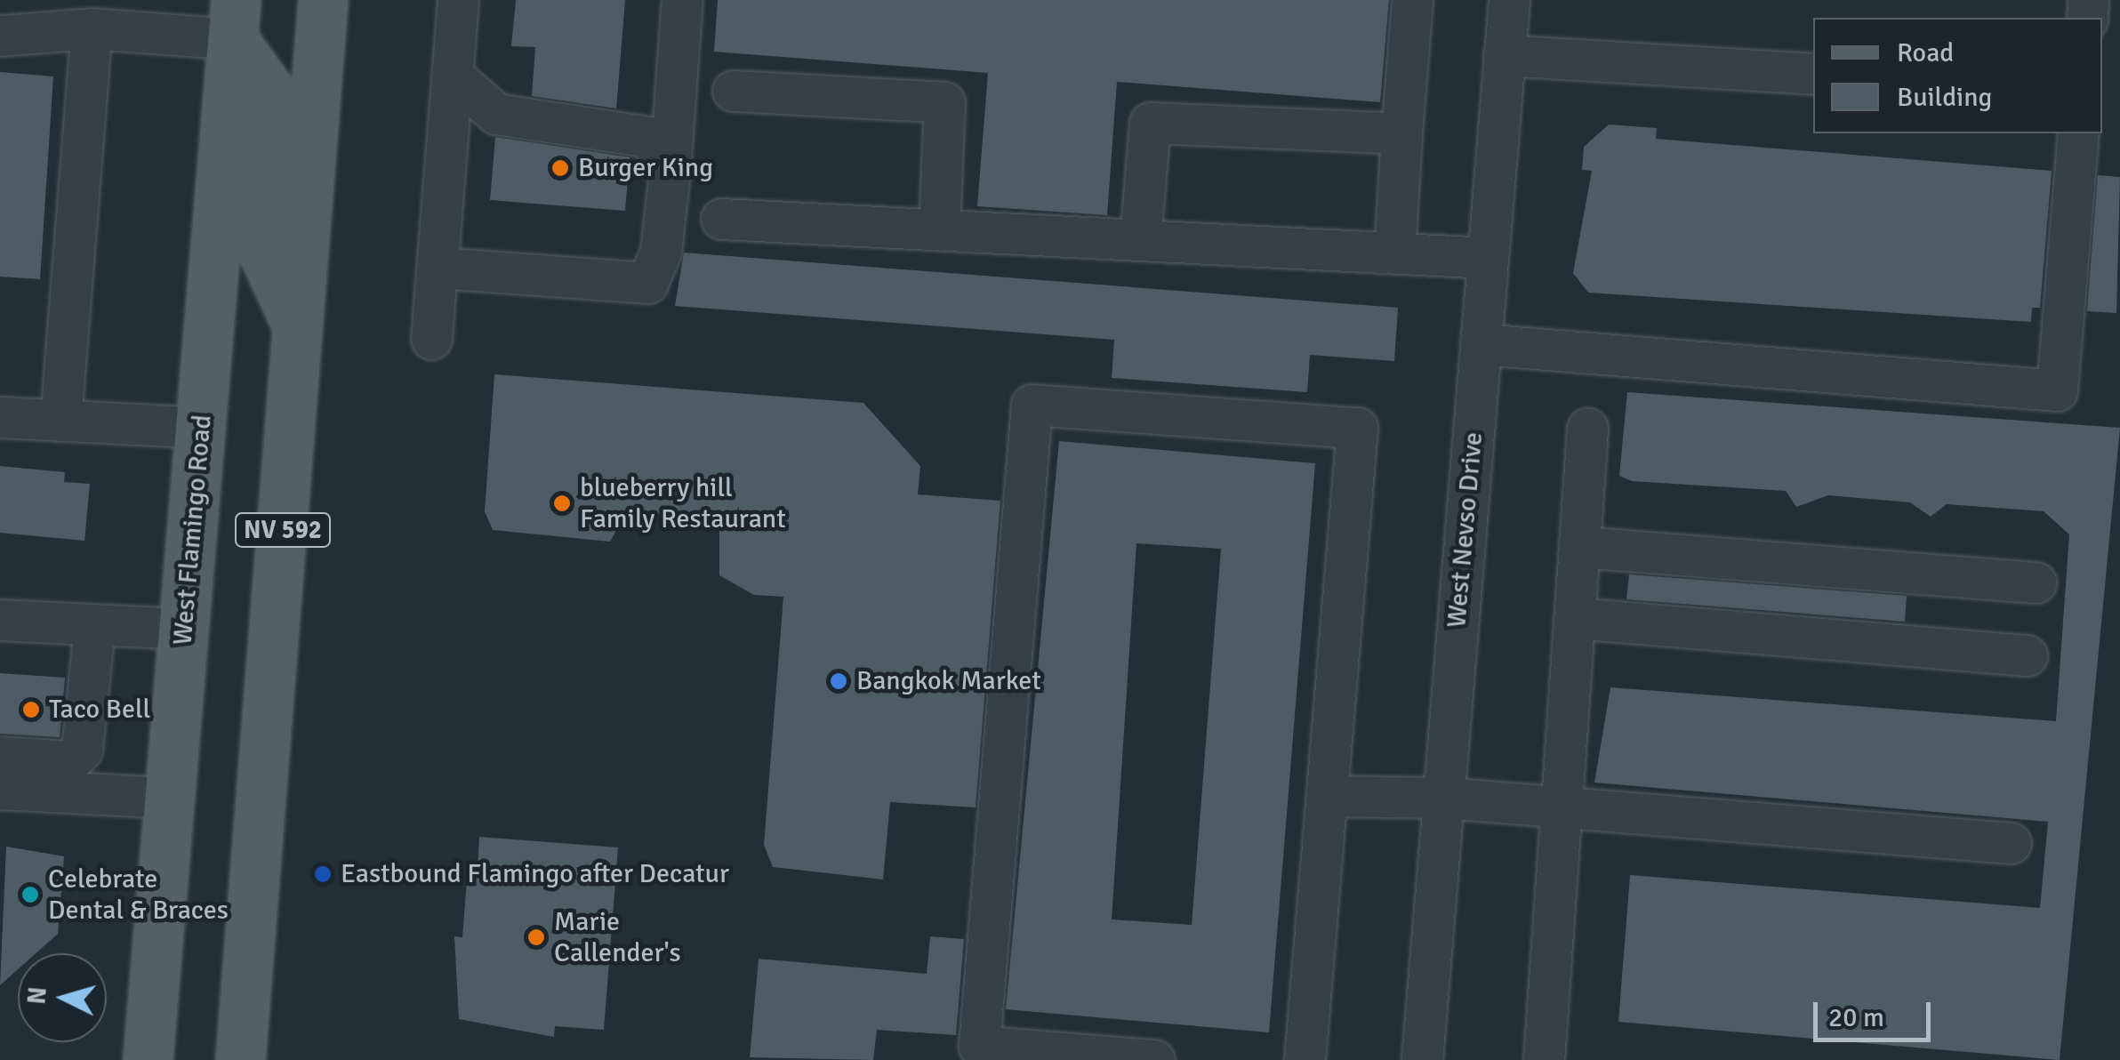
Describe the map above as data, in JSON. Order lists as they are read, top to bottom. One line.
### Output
{"streets":{"main road":["West Flamingo Road","NV 592"],"street":["West Nevso Drive"]},"places":["Burger King","blueberry hill Family Restaurant","Bangkok Market","Taco Bell","Eastbound Flamingo after Decatur","Celebrate Dental & Braces","Marie Callender's"],"legend":["Road","Building"],"scale_bar":"20 m","north":"left"}
